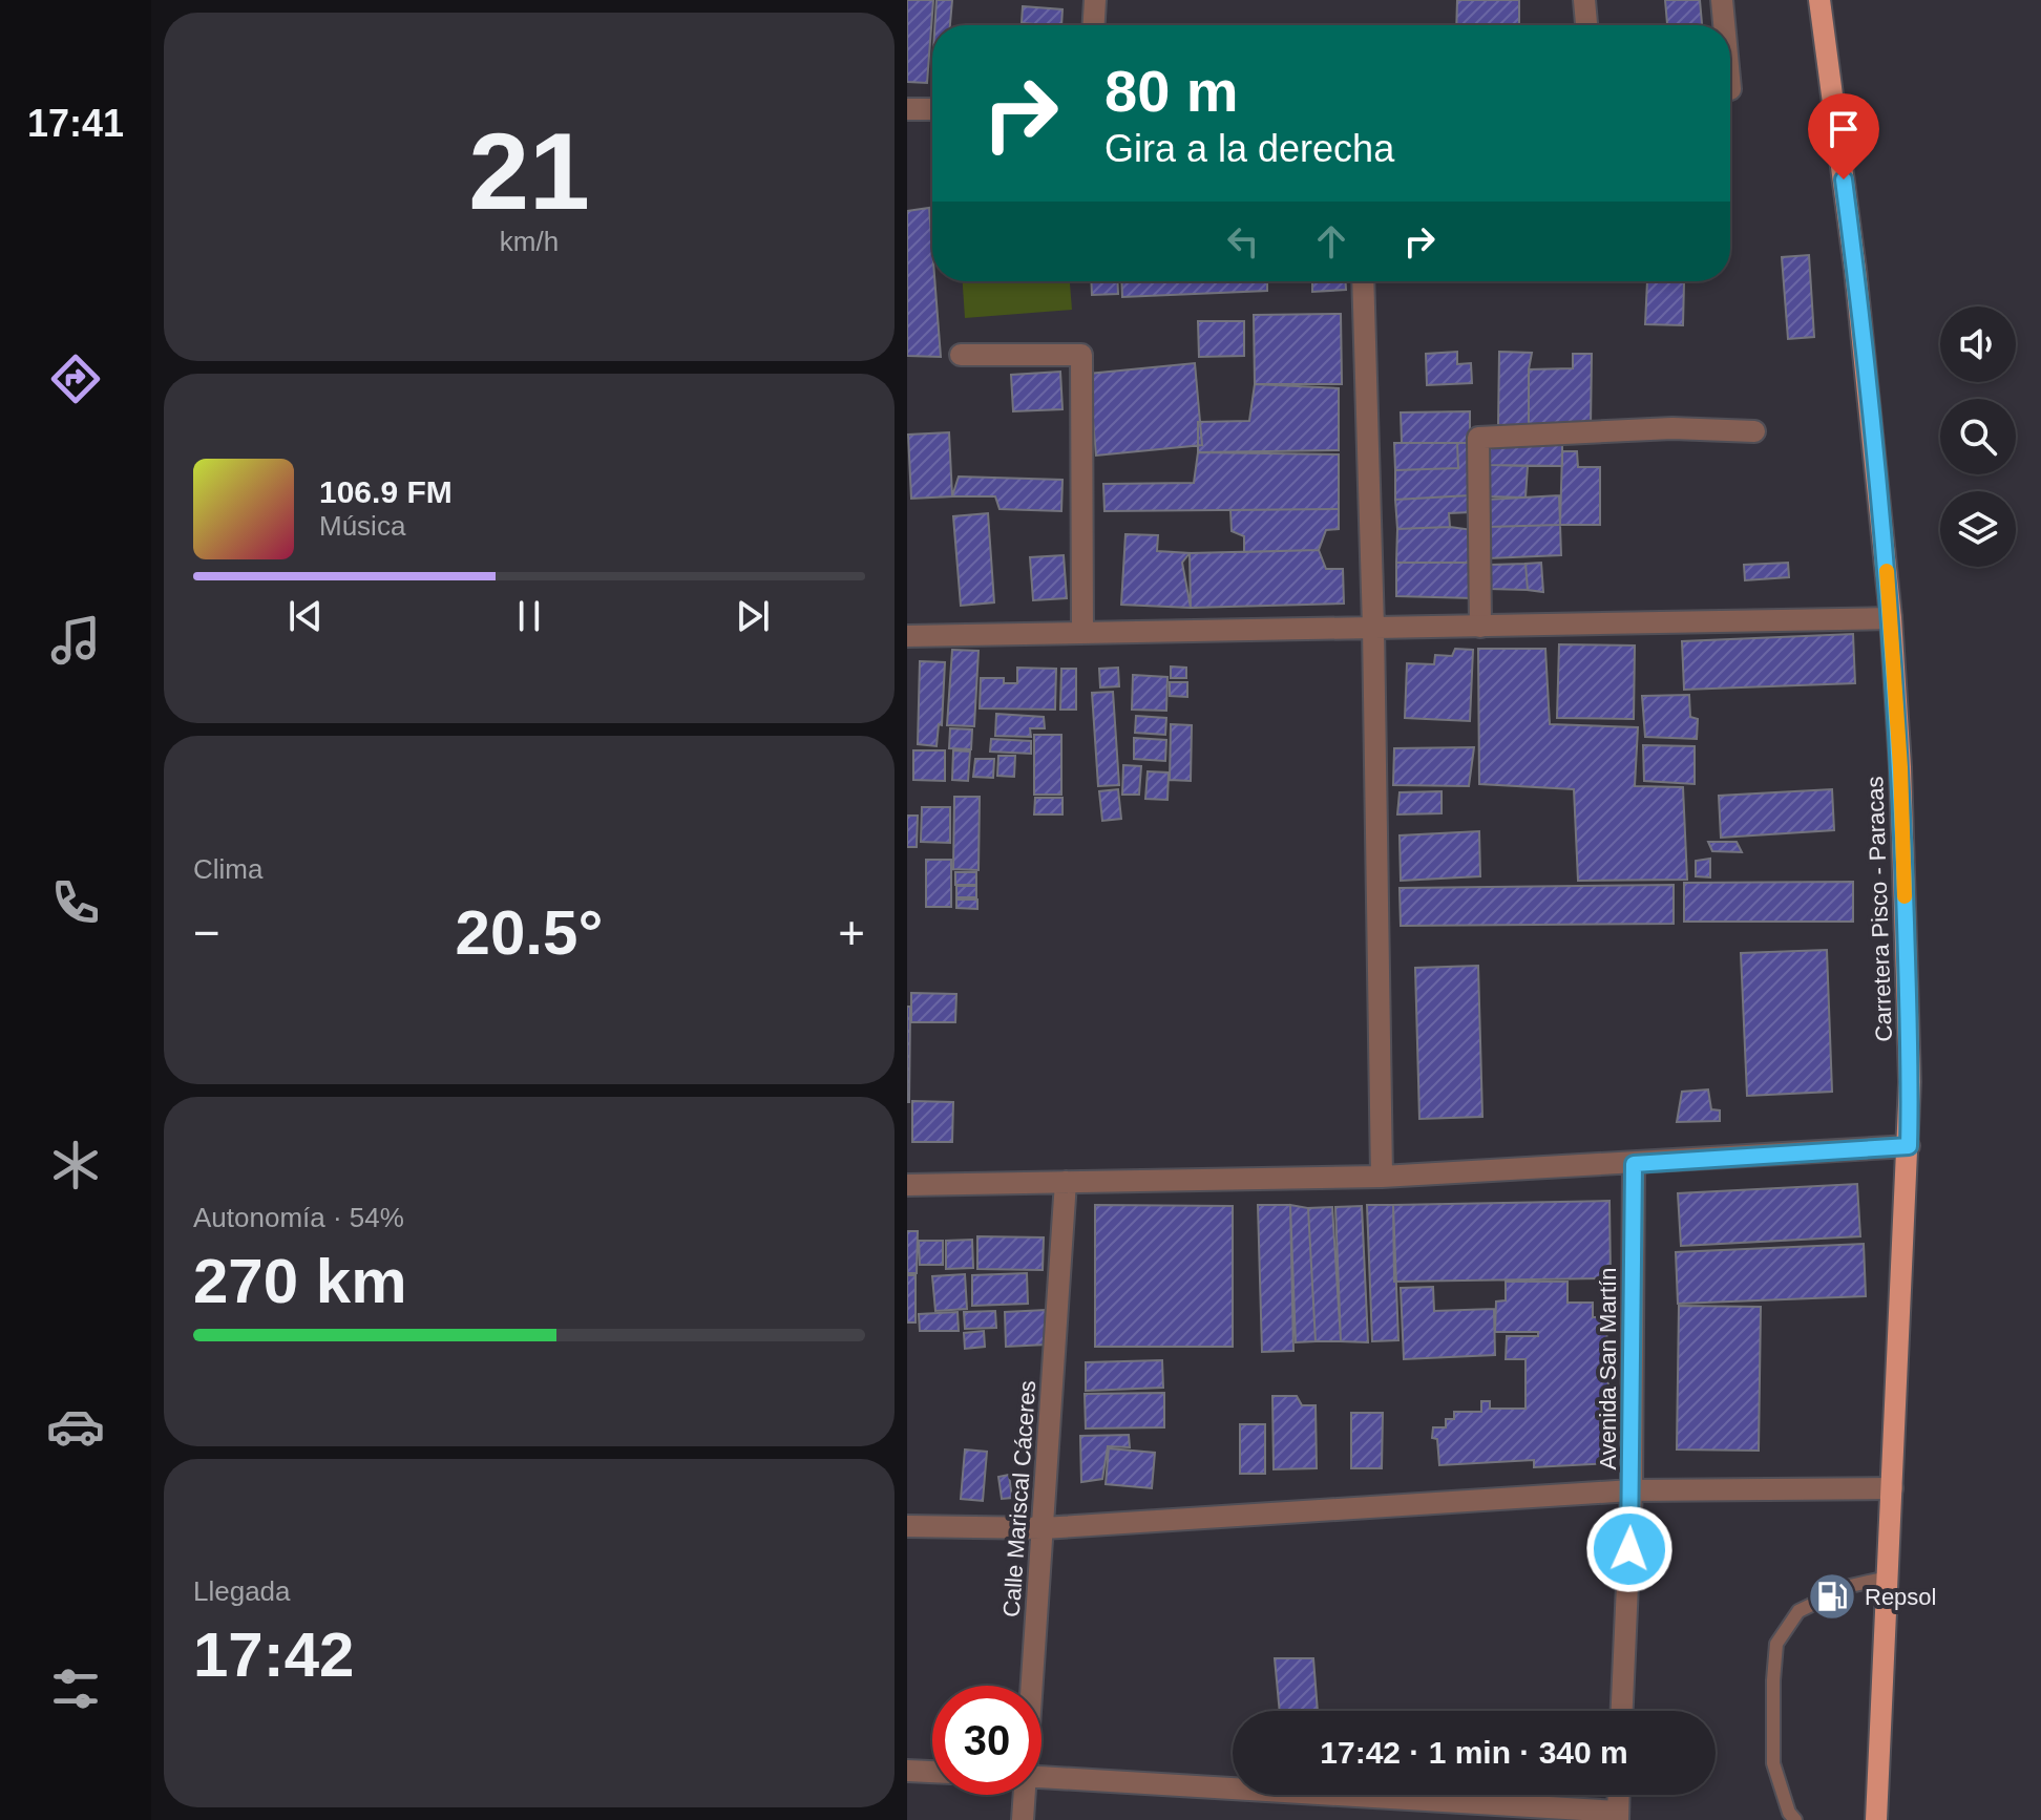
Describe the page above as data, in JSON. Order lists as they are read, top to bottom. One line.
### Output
{"streets":{"main road":["Carretera Pisco - Paracas"],"street":["Avenida San Martín","Calle Mariscal Cáceres"]},"places":{"fuel station":["Repsol"]},"page":{"tabs":"17:41","tile":[["21","km/h"],"Clima",["Autonomía · 54%","270 km"],["Llegada","17:42"]],"turn":["80 m","Gira a la derecha"],"song":["106.9 FM","Música"],"heat":["−","20.5°","+"],"limit":"30","trip":"17:42 · 1 min · 340 m"}}
